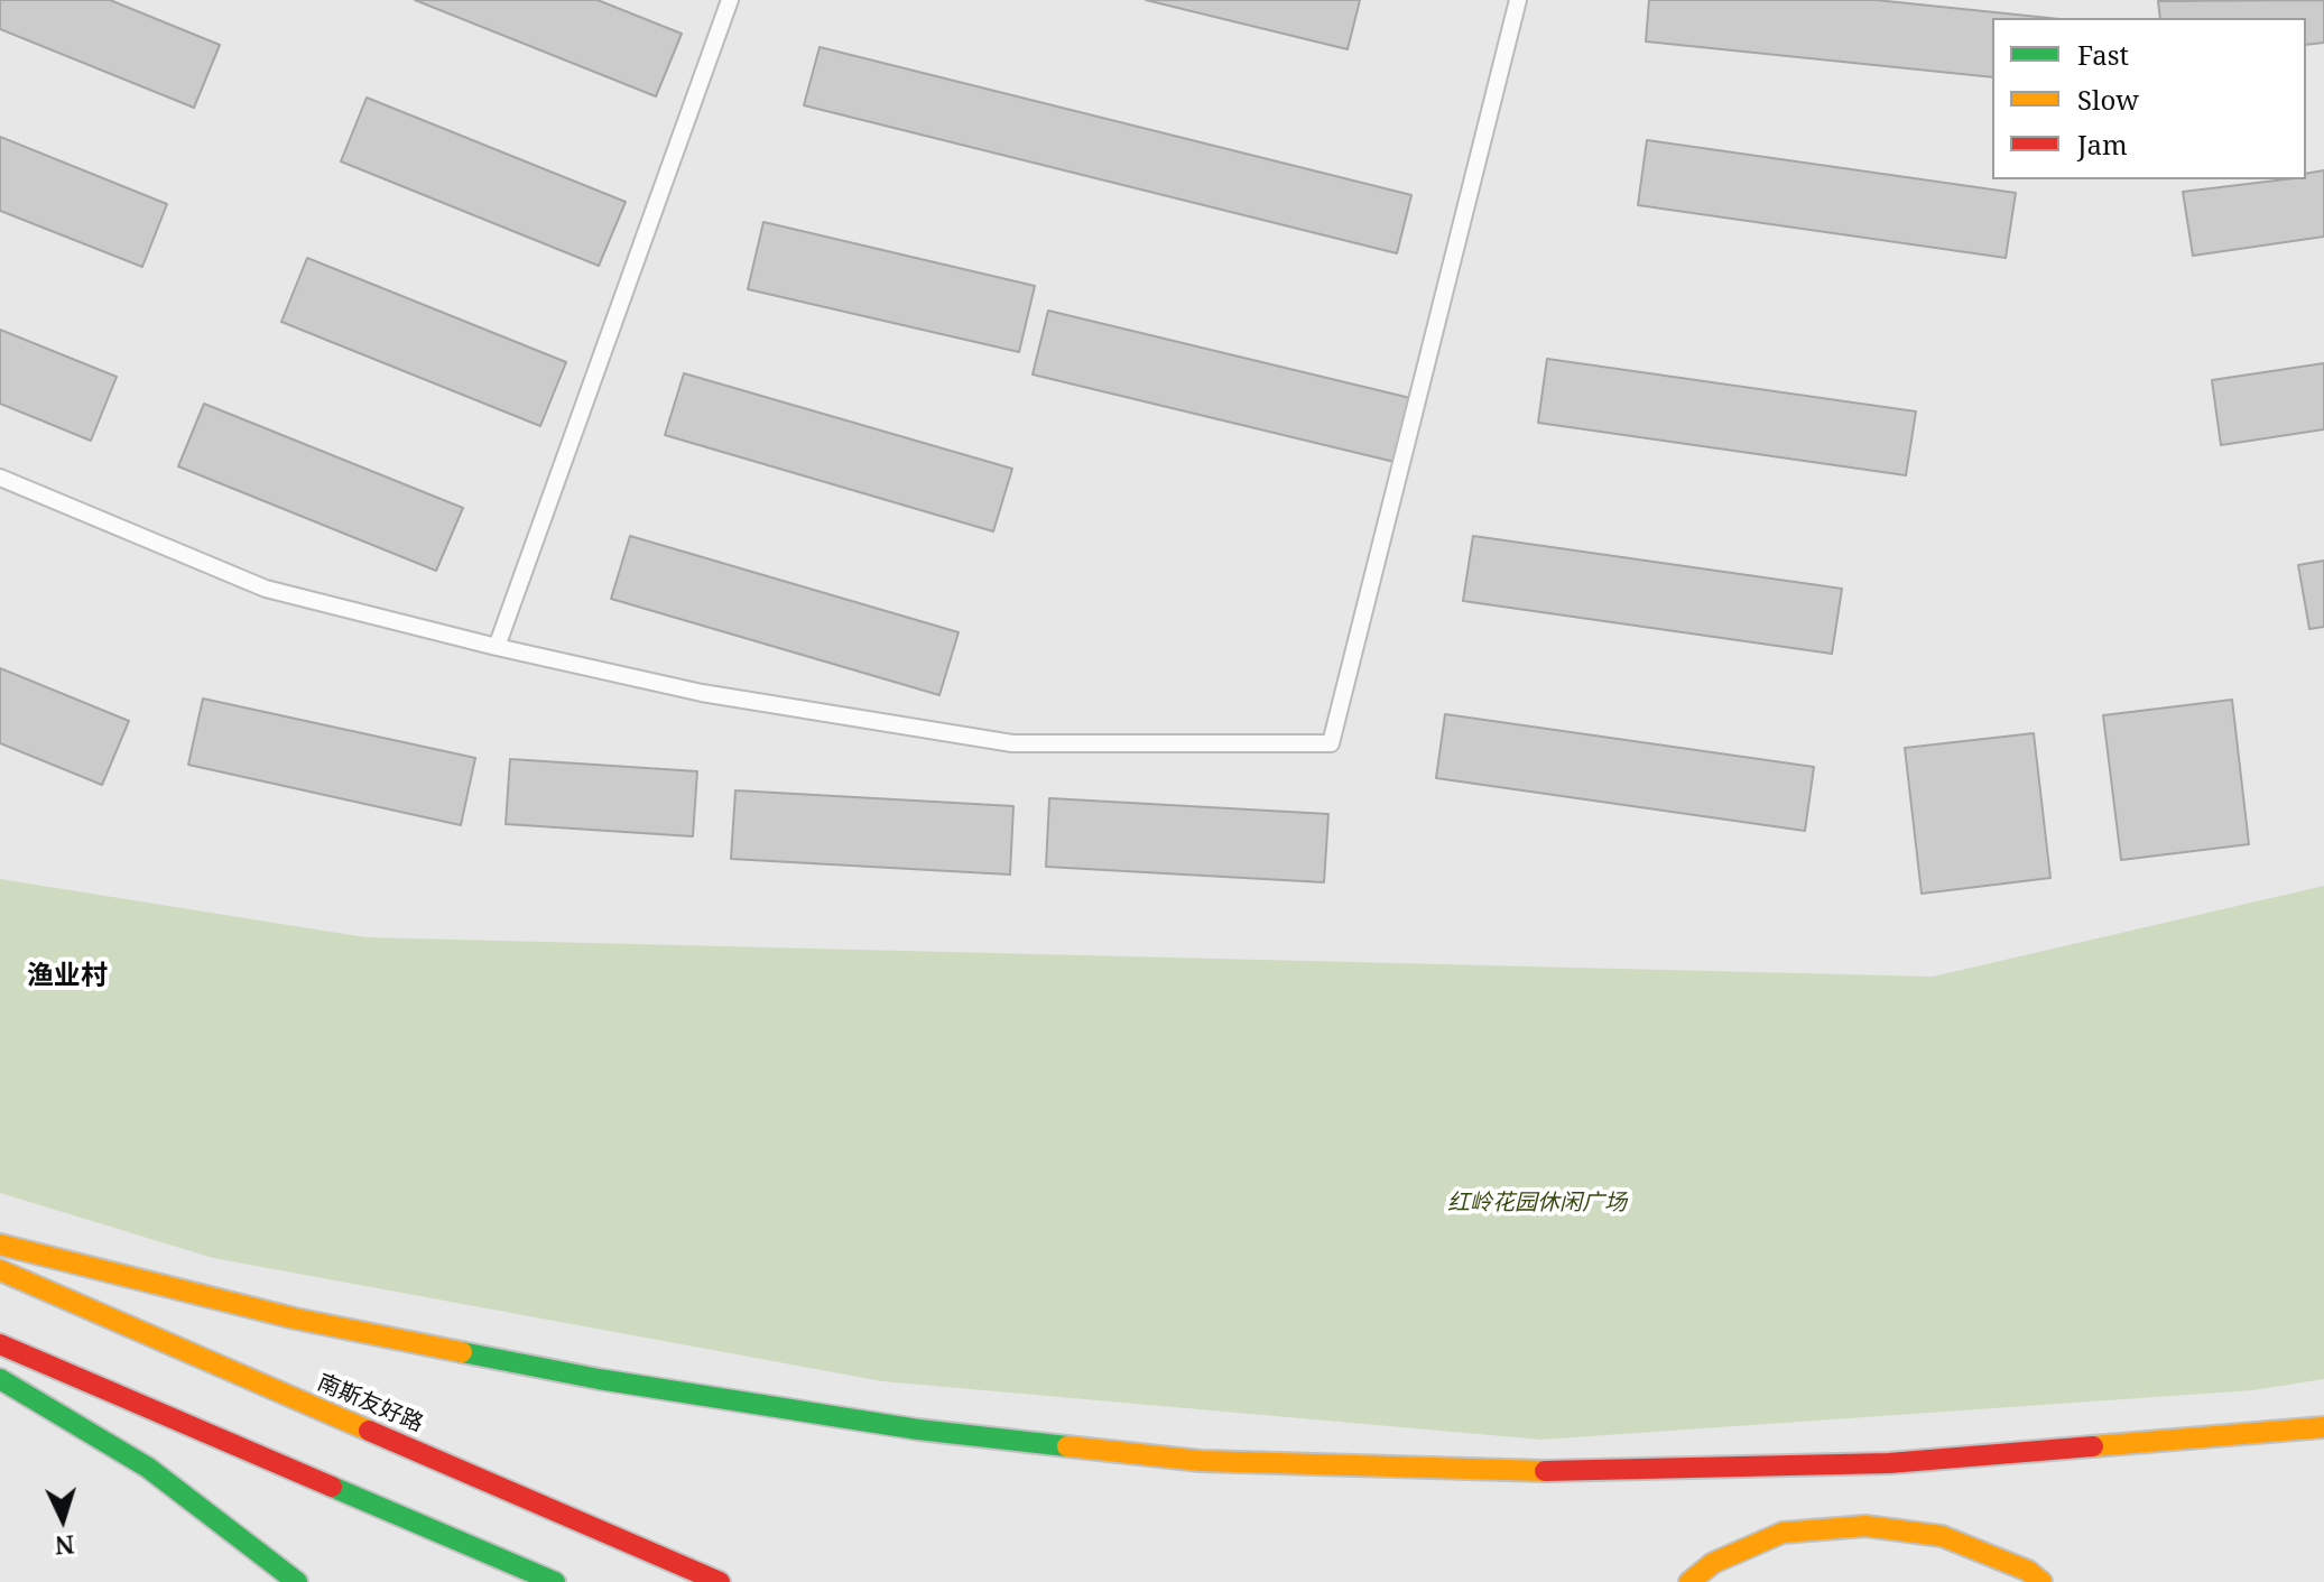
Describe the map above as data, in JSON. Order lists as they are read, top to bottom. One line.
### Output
{"streets":{"highway":["南斯友好路"]},"districts":["渔业村"],"parks":["红岭花园休闲广场"],"legend":["Fast","Slow","Jam"],"north":"bottom"}
